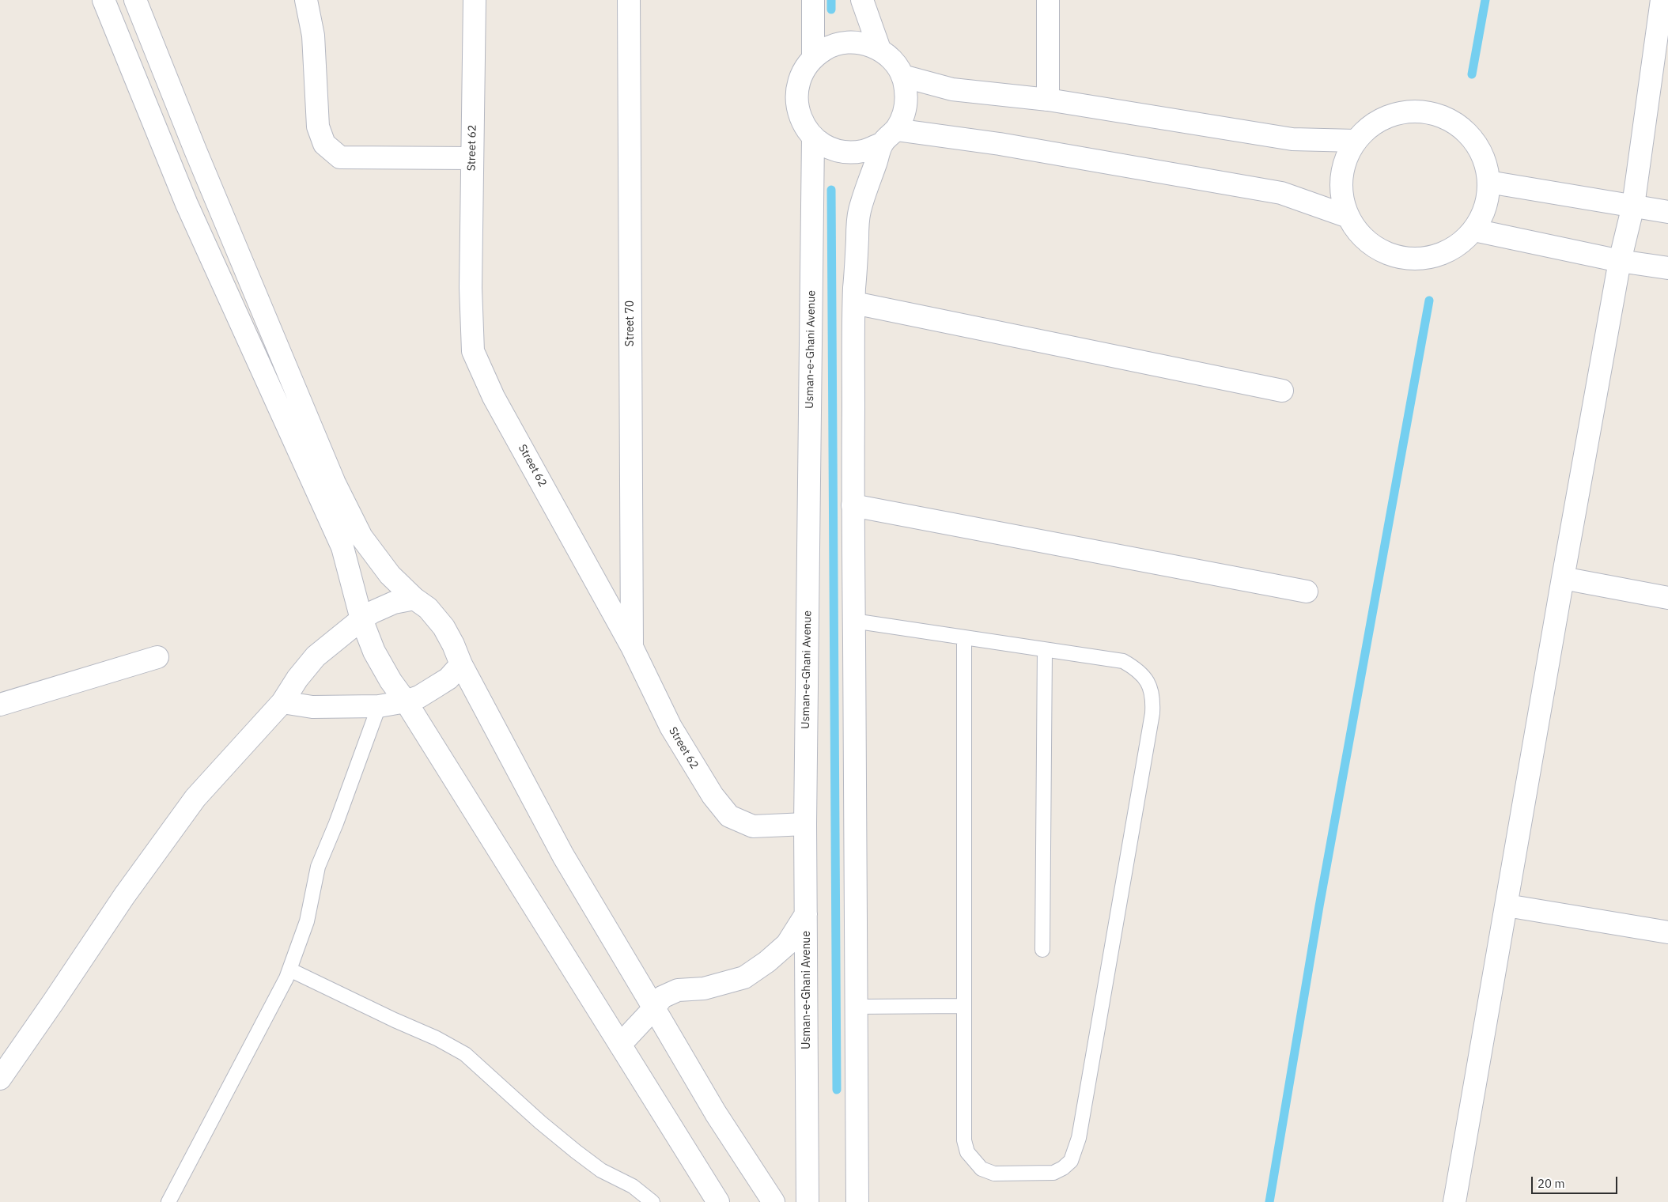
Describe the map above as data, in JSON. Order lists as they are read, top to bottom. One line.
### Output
{"streets":{"street":["Street 62","Street 70","Usman-e-Ghani Avenue"]},"crossings":[["Street 62","Street 70"],["Street 62","Usman-e-Ghani Avenue"]],"scale_bar":"20 m"}
